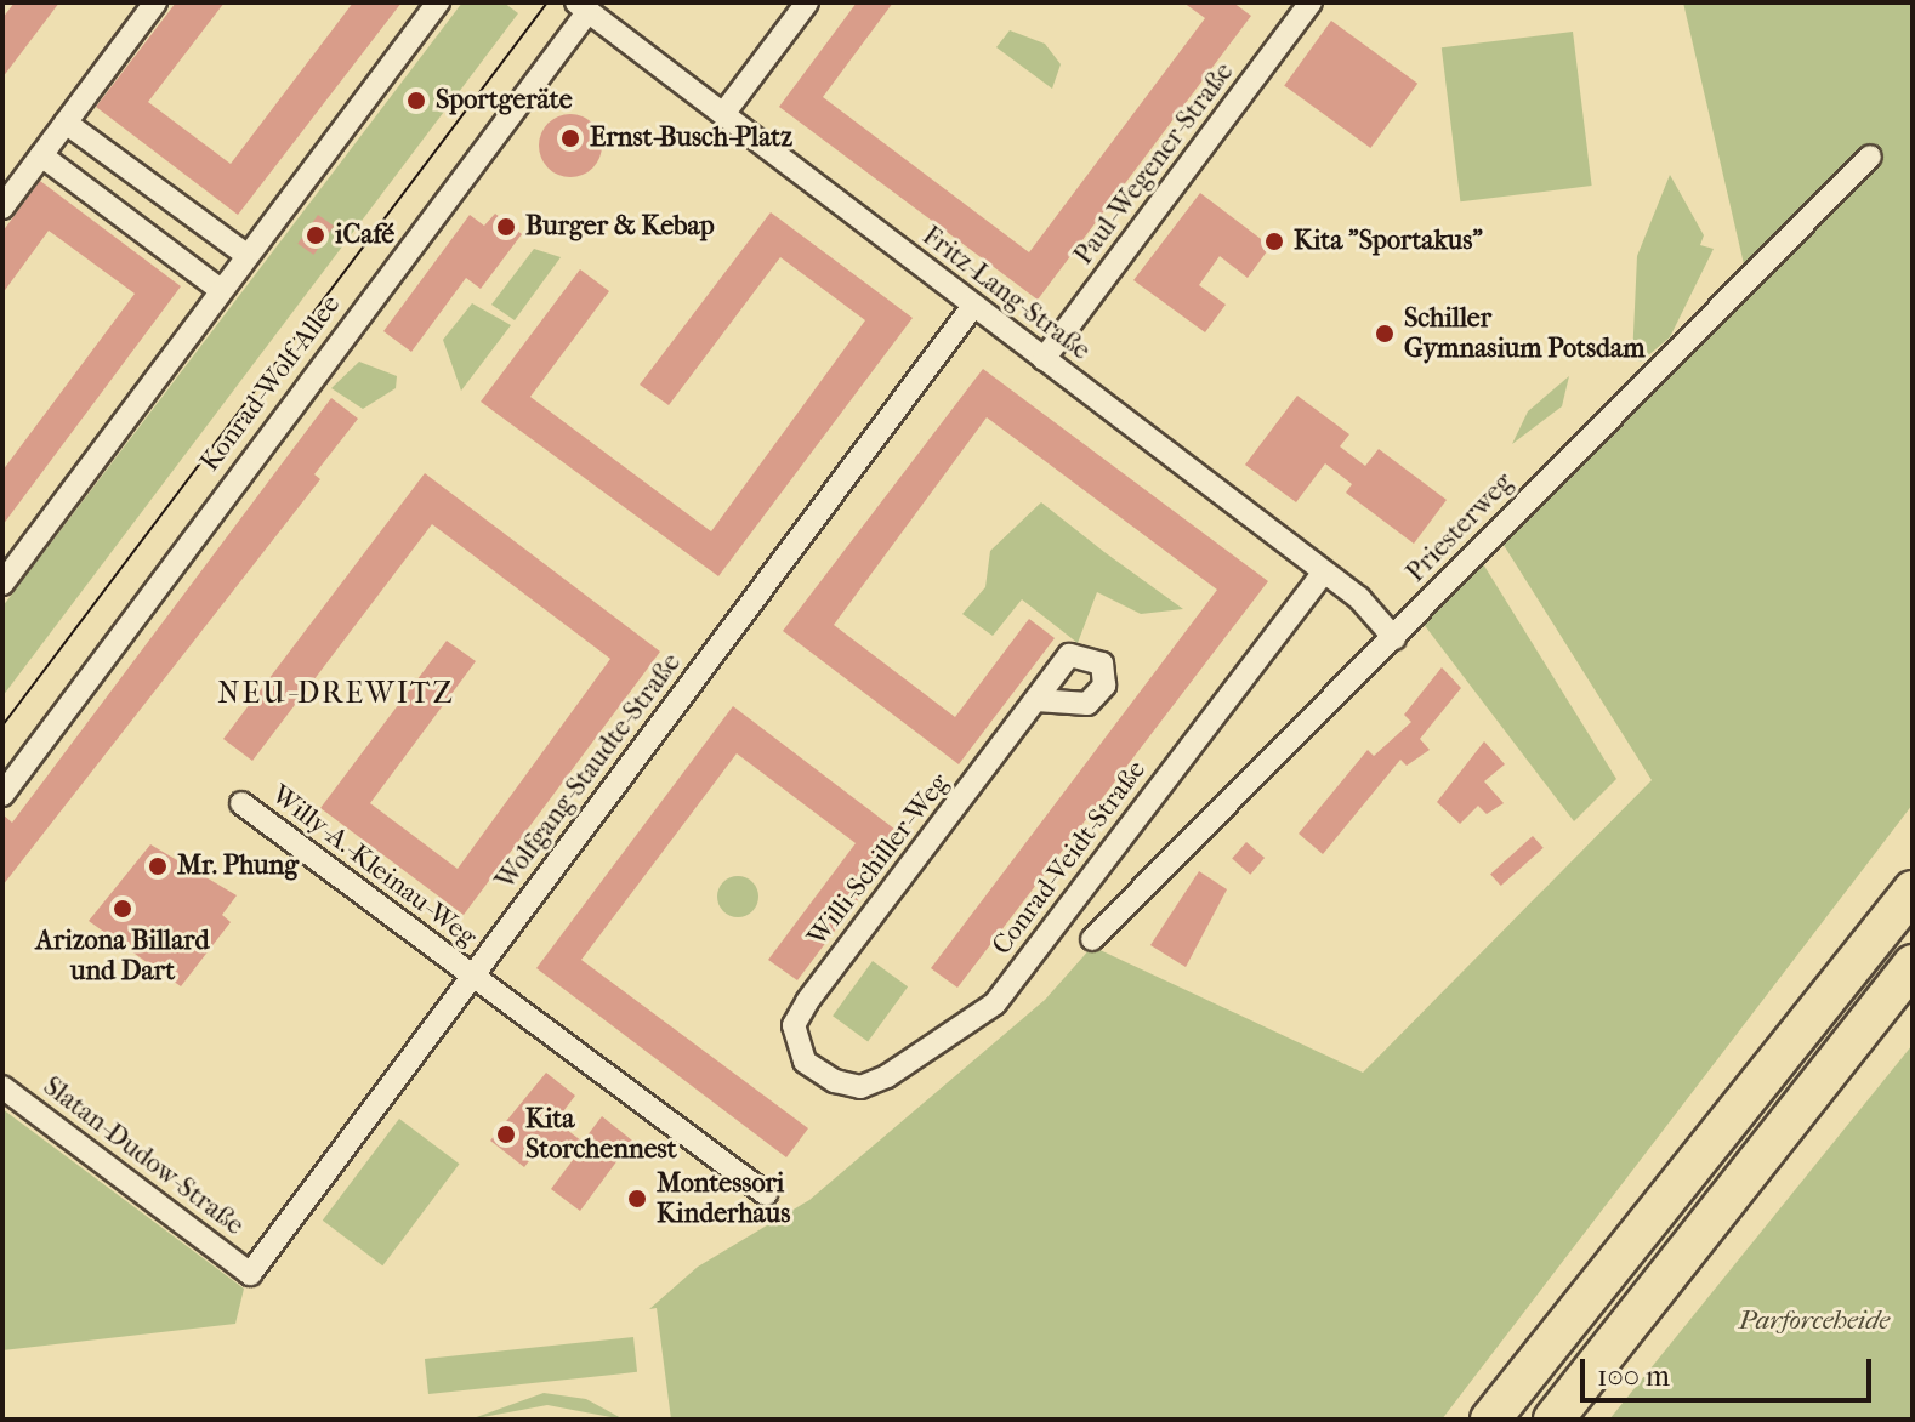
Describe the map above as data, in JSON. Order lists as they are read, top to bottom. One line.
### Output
{"streets":{"street":["Paul-Wegener-Straße","Fritz-Lang-Straße","Konrad-Wolf-Allee","Priesterweg","Wolfgang-Staudte-Straße","Conrad-Veidt-Straße","Willi-Schiller-Weg","Willy-A.-Kleinau-Weg","Slatan-Dudow-Straße"]},"crossings":[["Paul-Wegener-Straße","Fritz-Lang-Straße"],["Fritz-Lang-Straße","Konrad-Wolf-Allee"],["Fritz-Lang-Straße","Priesterweg"],["Fritz-Lang-Straße","Wolfgang-Staudte-Straße"],["Fritz-Lang-Straße","Conrad-Veidt-Straße"],["Wolfgang-Staudte-Straße","Willy-A.-Kleinau-Weg"],["Wolfgang-Staudte-Straße","Slatan-Dudow-Straße"],["Conrad-Veidt-Straße","Willi-Schiller-Weg"]],"districts":["NEU-DREWITZ"],"parks":["Parforceheide"],"places":["Sportgeräte","Ernst-Busch-Platz","Burger & Kebap","iCafé","Kita \"Sportakus\"","Schiller Gymnasium Potsdam","Mr. Phung","Arizona Billard und Dart","Kita Storchennest","Montessori Kinderhaus"],"scale_bar":"100 m"}
